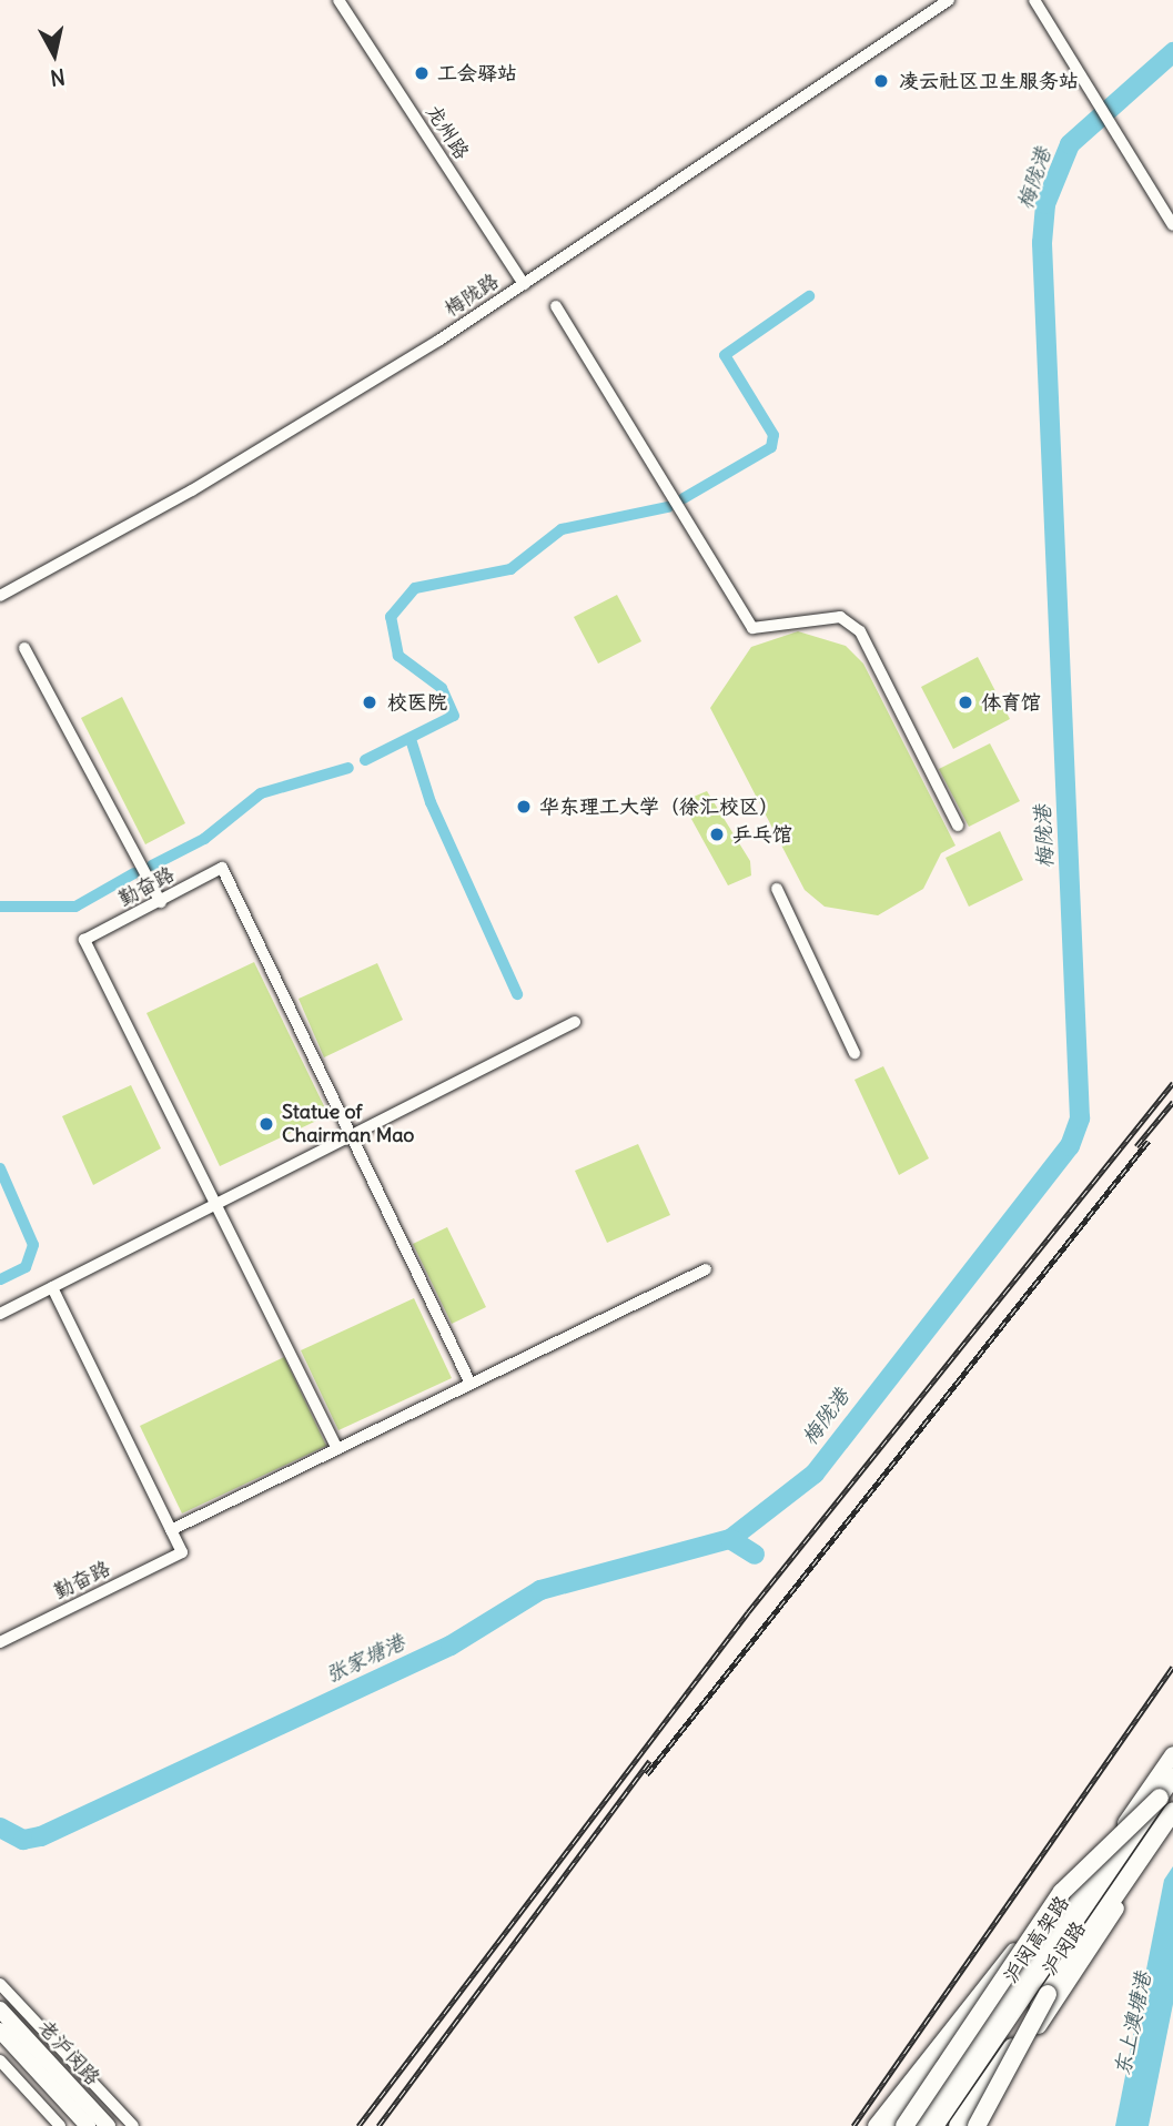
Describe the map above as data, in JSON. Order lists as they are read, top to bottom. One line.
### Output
{"streets":{"highway":["沪闵高架路"],"main road":["沪闵路","老沪闵路"],"street":["龙州路","梅陇路","勤奋路"]},"crossings":[["龙州路","梅陇路"],["沪闵高架路","沪闵路"]],"water":["梅陇港","张家塘港","东上澳塘港"],"places":["工会驿站","凌云社区卫生服务站","校医院","体育馆","华东理工大学（徐汇校区）","乒乓馆","Statue of Chairman Mao"],"north":"bottom"}
